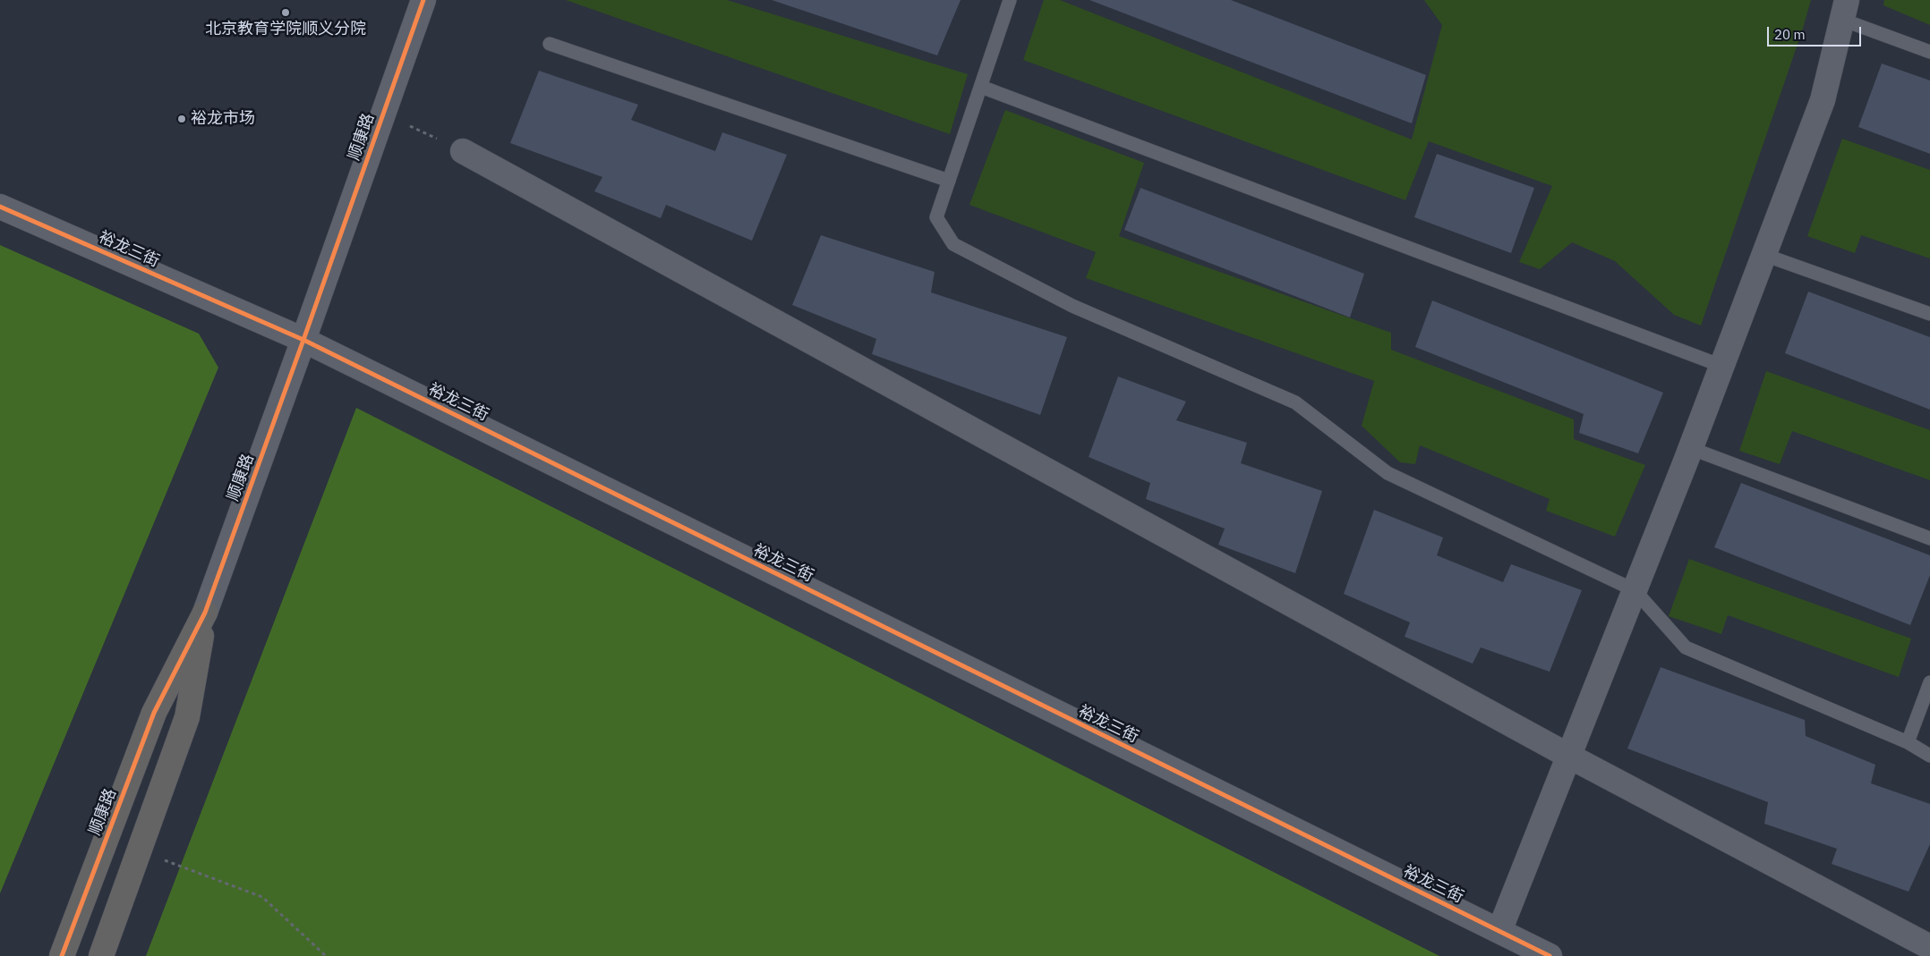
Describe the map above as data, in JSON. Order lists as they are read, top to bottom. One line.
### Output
{"streets":{"main road":["顺康路"],"street":["裕龙三街"]},"crossings":[["顺康路","裕龙三街"]],"places":["北京教育学院顺义分院","裕龙市场"],"scale_bar":"20 m"}
